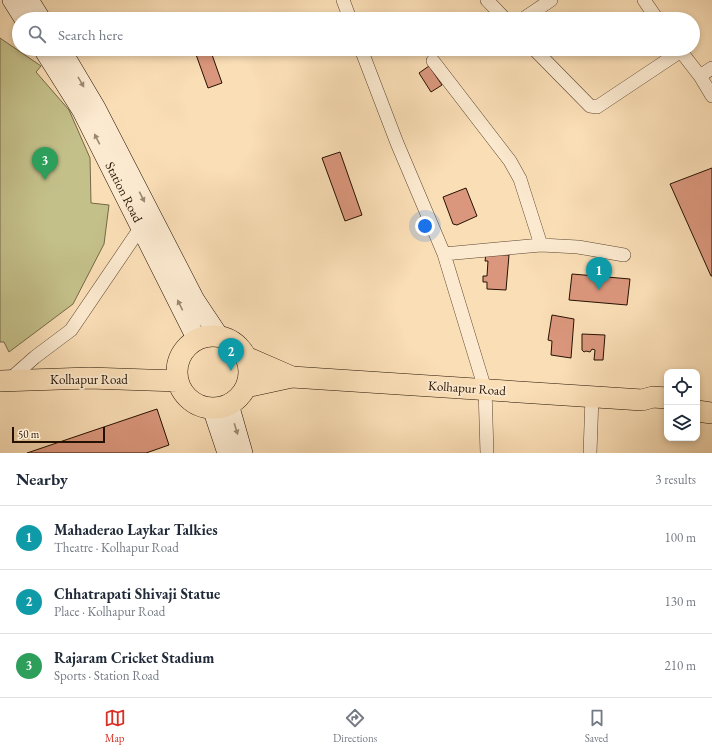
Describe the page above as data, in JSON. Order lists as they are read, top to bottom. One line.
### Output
{"streets":{"main road":["Station Road","Kolhapur Road"]},"crossings":[["Station Road","Kolhapur Road"]],"scale_bar":"50 m","page":{"search":"Search here","pins":["3","1","2"],"scale":"50 m","heading":["Nearby","3 results"],"list":[{"mark":"1","name":"Mahaderao Laykar Talkies","note":"Theatre · Kolhapur Road","value":"100 m"},{"mark":"2","name":"Chhatrapati Shivaji Statue","note":"Place · Kolhapur Road","value":"130 m"},{"mark":"3","name":"Rajaram Cricket Stadium","note":"Sports · Station Road","value":"210 m"}],"nav":["Map","Directions","Saved"]}}
